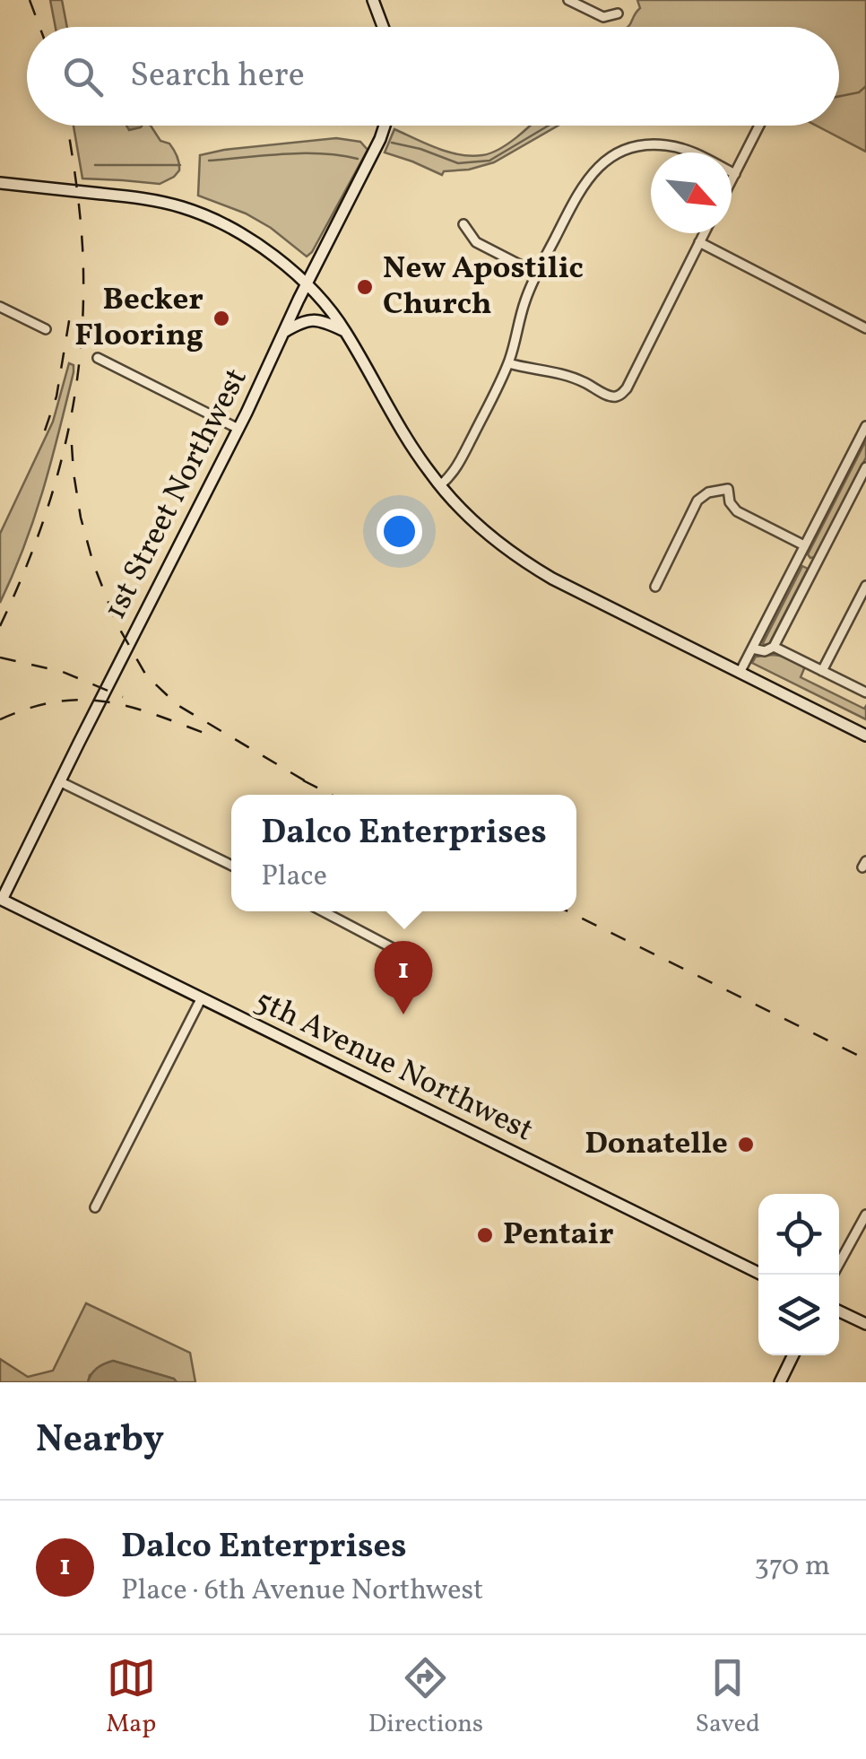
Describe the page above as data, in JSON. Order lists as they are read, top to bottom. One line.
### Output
{"streets":{"street":["1st Street Northwest","5th Avenue Northwest"]},"crossings":[["1st Street Northwest","5th Avenue Northwest"]],"places":["New Apostilic Church","Becker Flooring","Donatelle","Pentair"],"north":"bottom right","page":{"search":"Search here","popup":["Dalco Enterprises","Place"],"pins":"1","heading":"Nearby","list":[{"mark":"1","name":"Dalco Enterprises","note":"Place · 6th Avenue Northwest","value":"370 m"}],"nav":["Map","Directions","Saved"]}}
